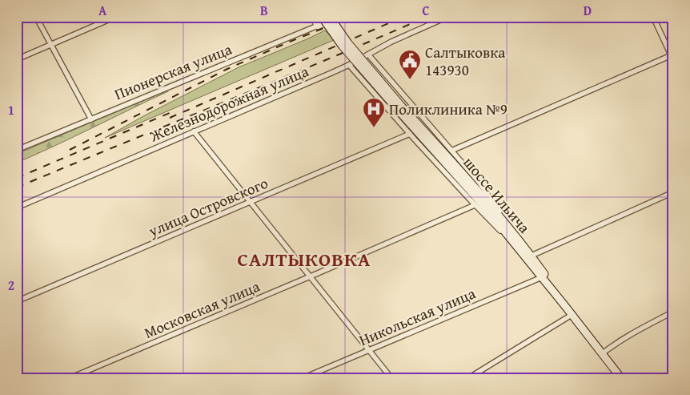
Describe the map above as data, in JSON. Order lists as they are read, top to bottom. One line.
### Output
{"streets":{"main road":["шоссе Ильича"],"street":["Пионерская улица","Железнодорожная улица","улица Островского","Московская улица","Никольская улица"]},"crossings":[["шоссе Ильича","Никольская улица"]],"districts":["САЛТЫКОВКА"],"places":{"public building":["Салтыковка 143930"],"hospital":["Поликлиника №9"]},"grid":{"columns":["A","B","C","D"],"rows":["1","2"]}}
